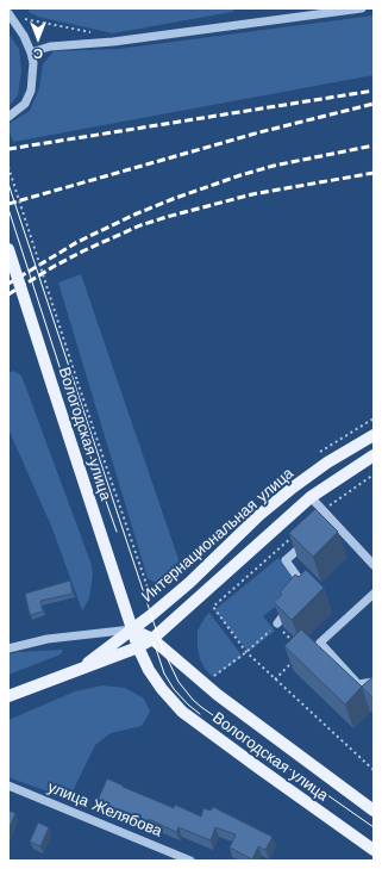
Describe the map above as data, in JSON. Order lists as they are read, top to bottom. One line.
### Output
{"streets":{"main road":["Вологодская улица","Интернациональная улица"],"street":["улица Желябова"]},"crossings":[["Вологодская улица","Интернациональная улица"]],"north":"bottom"}
